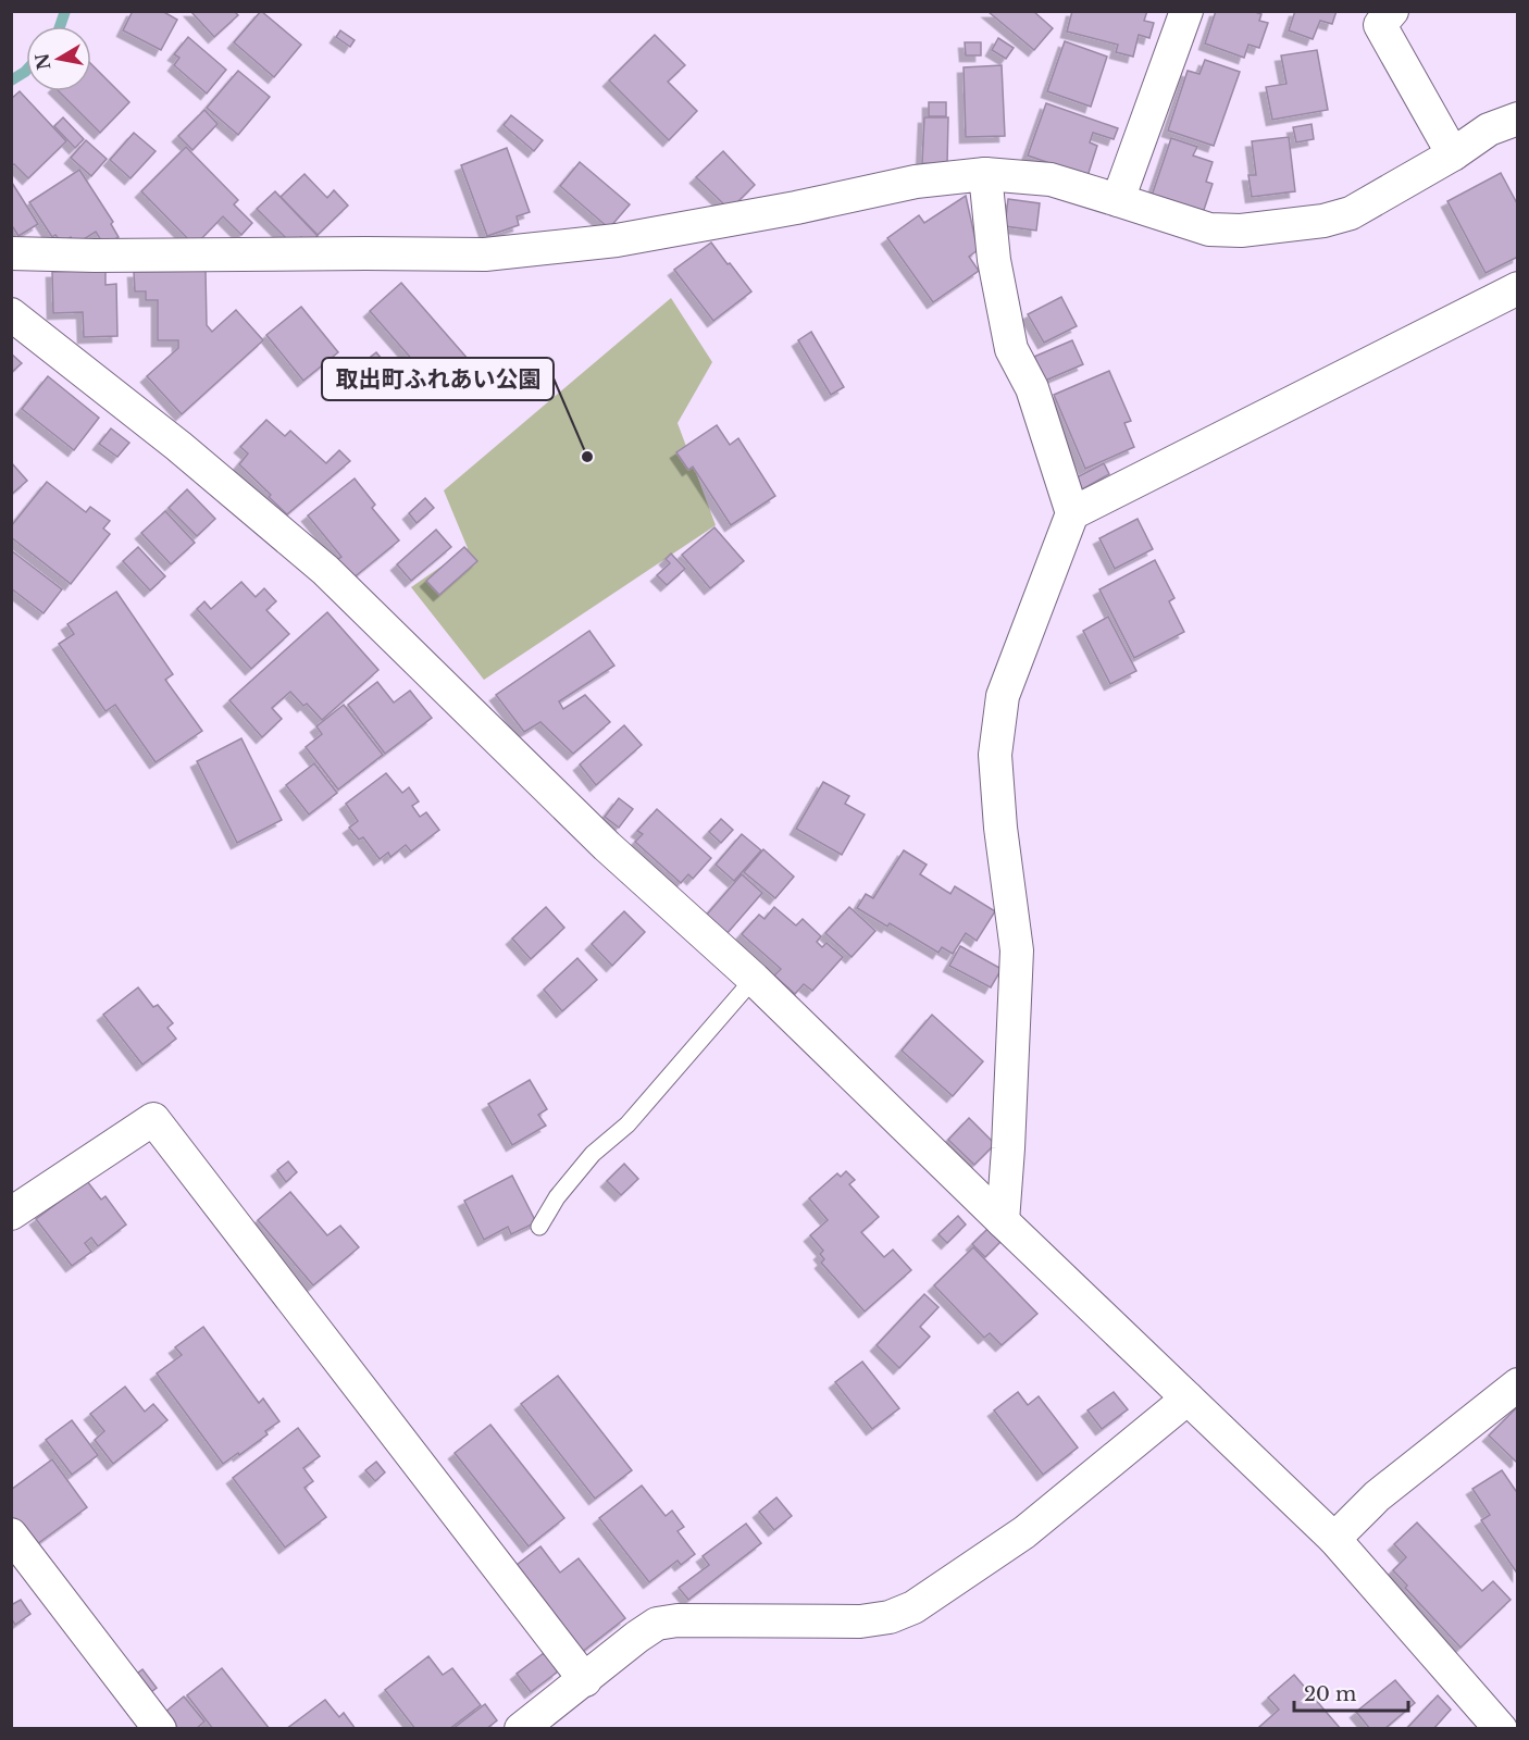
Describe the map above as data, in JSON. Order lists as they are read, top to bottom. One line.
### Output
{"places":["取出町ふれあい公園"],"scale_bar":"20 m","north":"left"}
